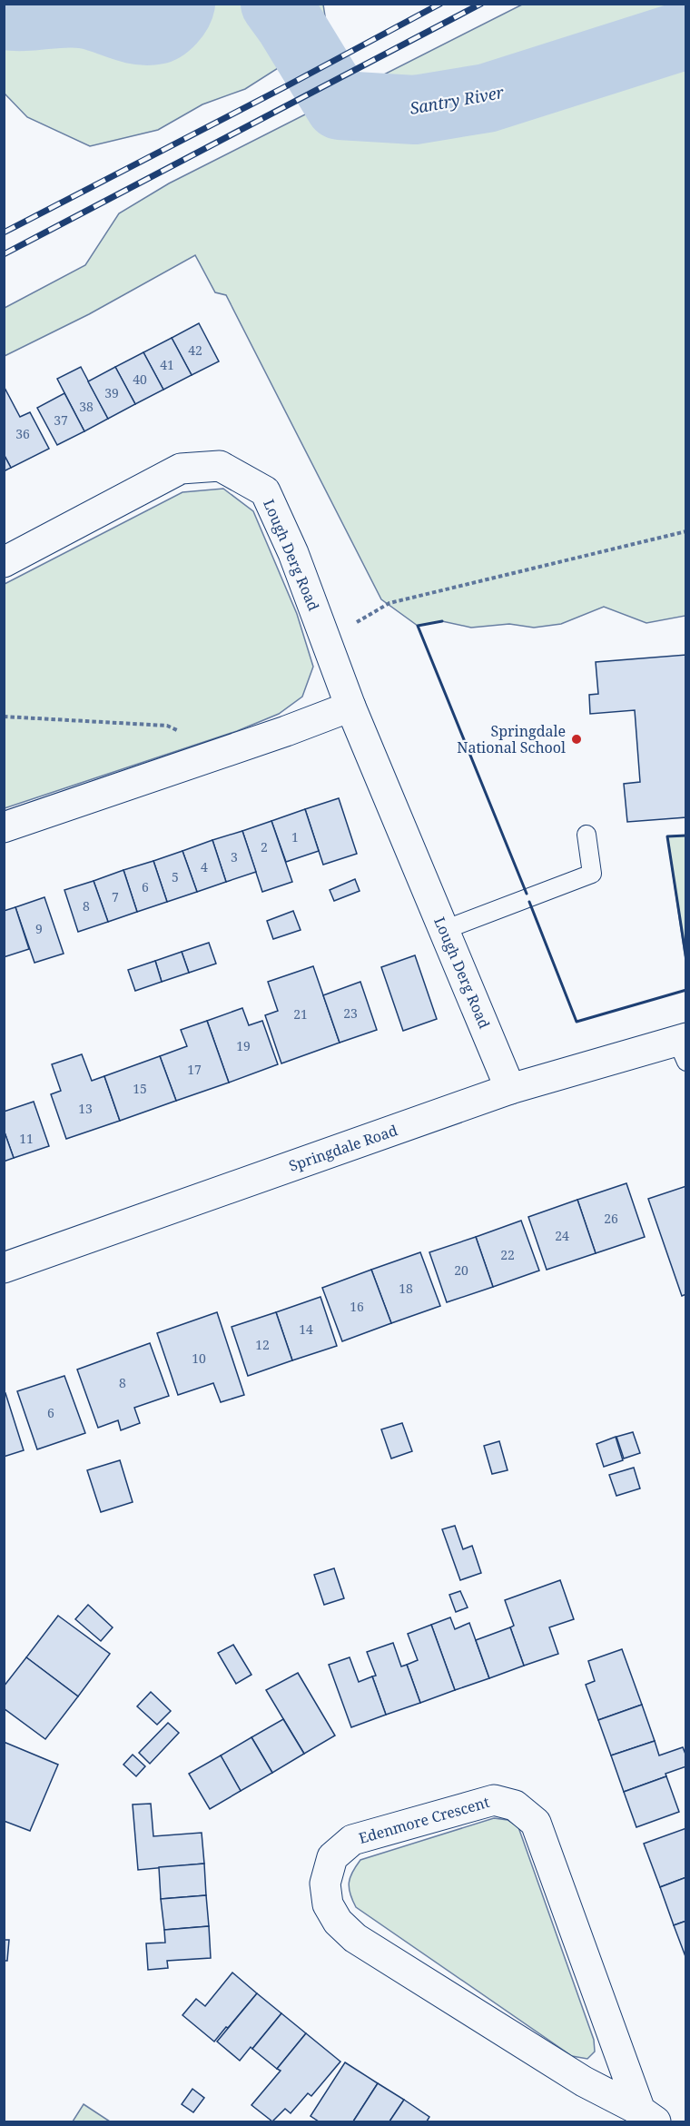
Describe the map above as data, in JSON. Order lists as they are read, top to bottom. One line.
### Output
{"streets":{"street":["Lough Derg Road","Springdale Road","Edenmore Crescent"]},"crossings":[["Lough Derg Road","Springdale Road"]],"water":["Santry River"],"places":["Springdale National School"],"house_numbers":["42","41","40","39","38","37","36","1","2","3","4","5","6","7","8","9","23","21","19","17","15","13","11","26","24","22","20","18","16","14","12","10","8","6"]}
